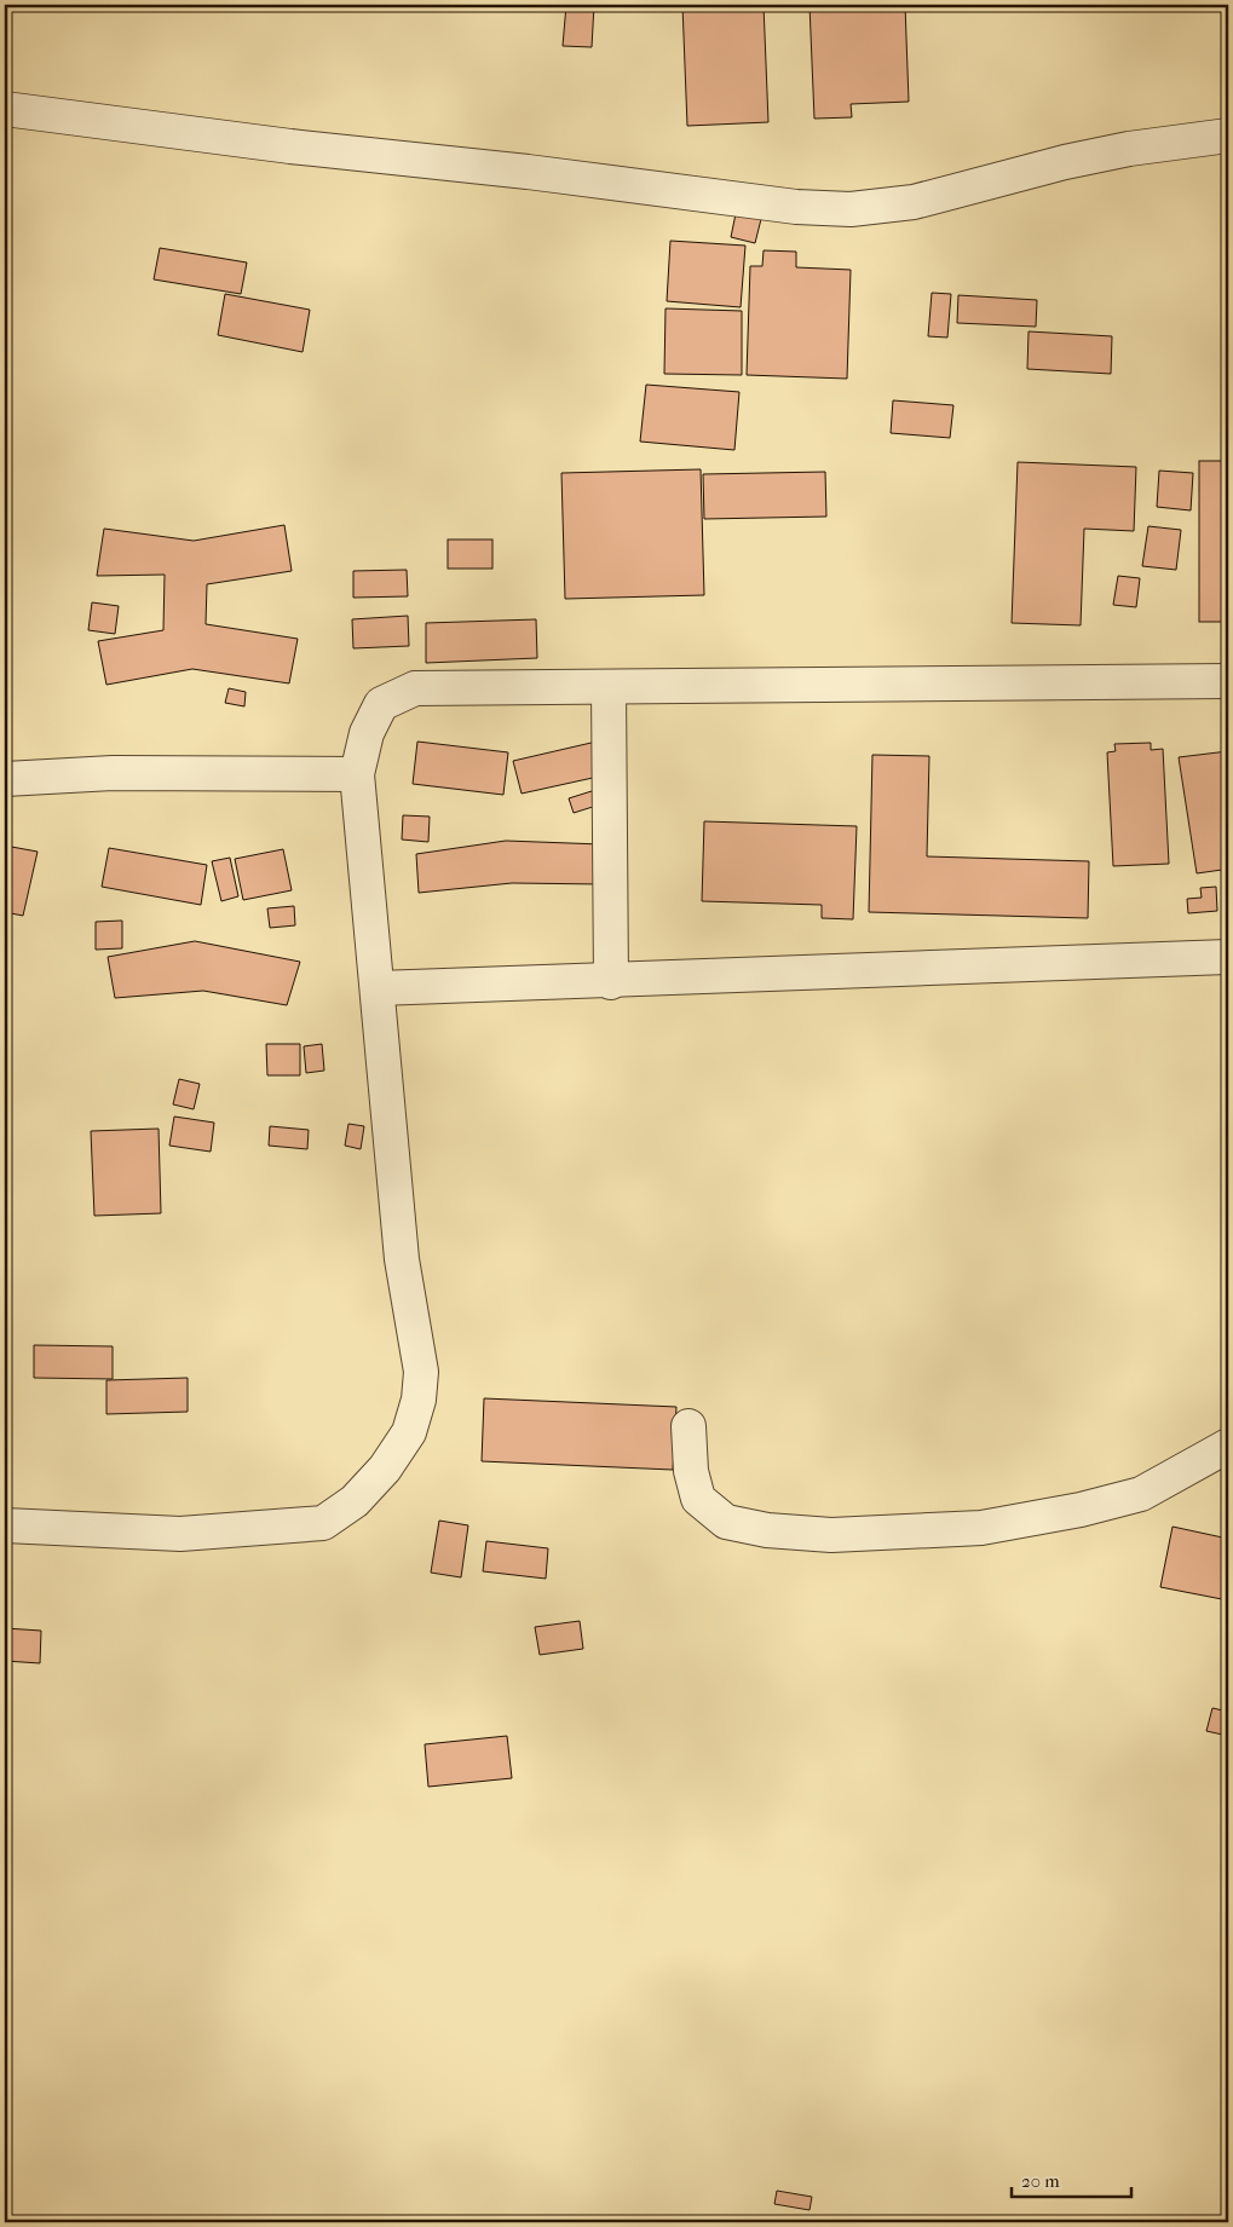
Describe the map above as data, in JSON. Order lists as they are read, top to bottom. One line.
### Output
{"scale_bar":"20 m"}
